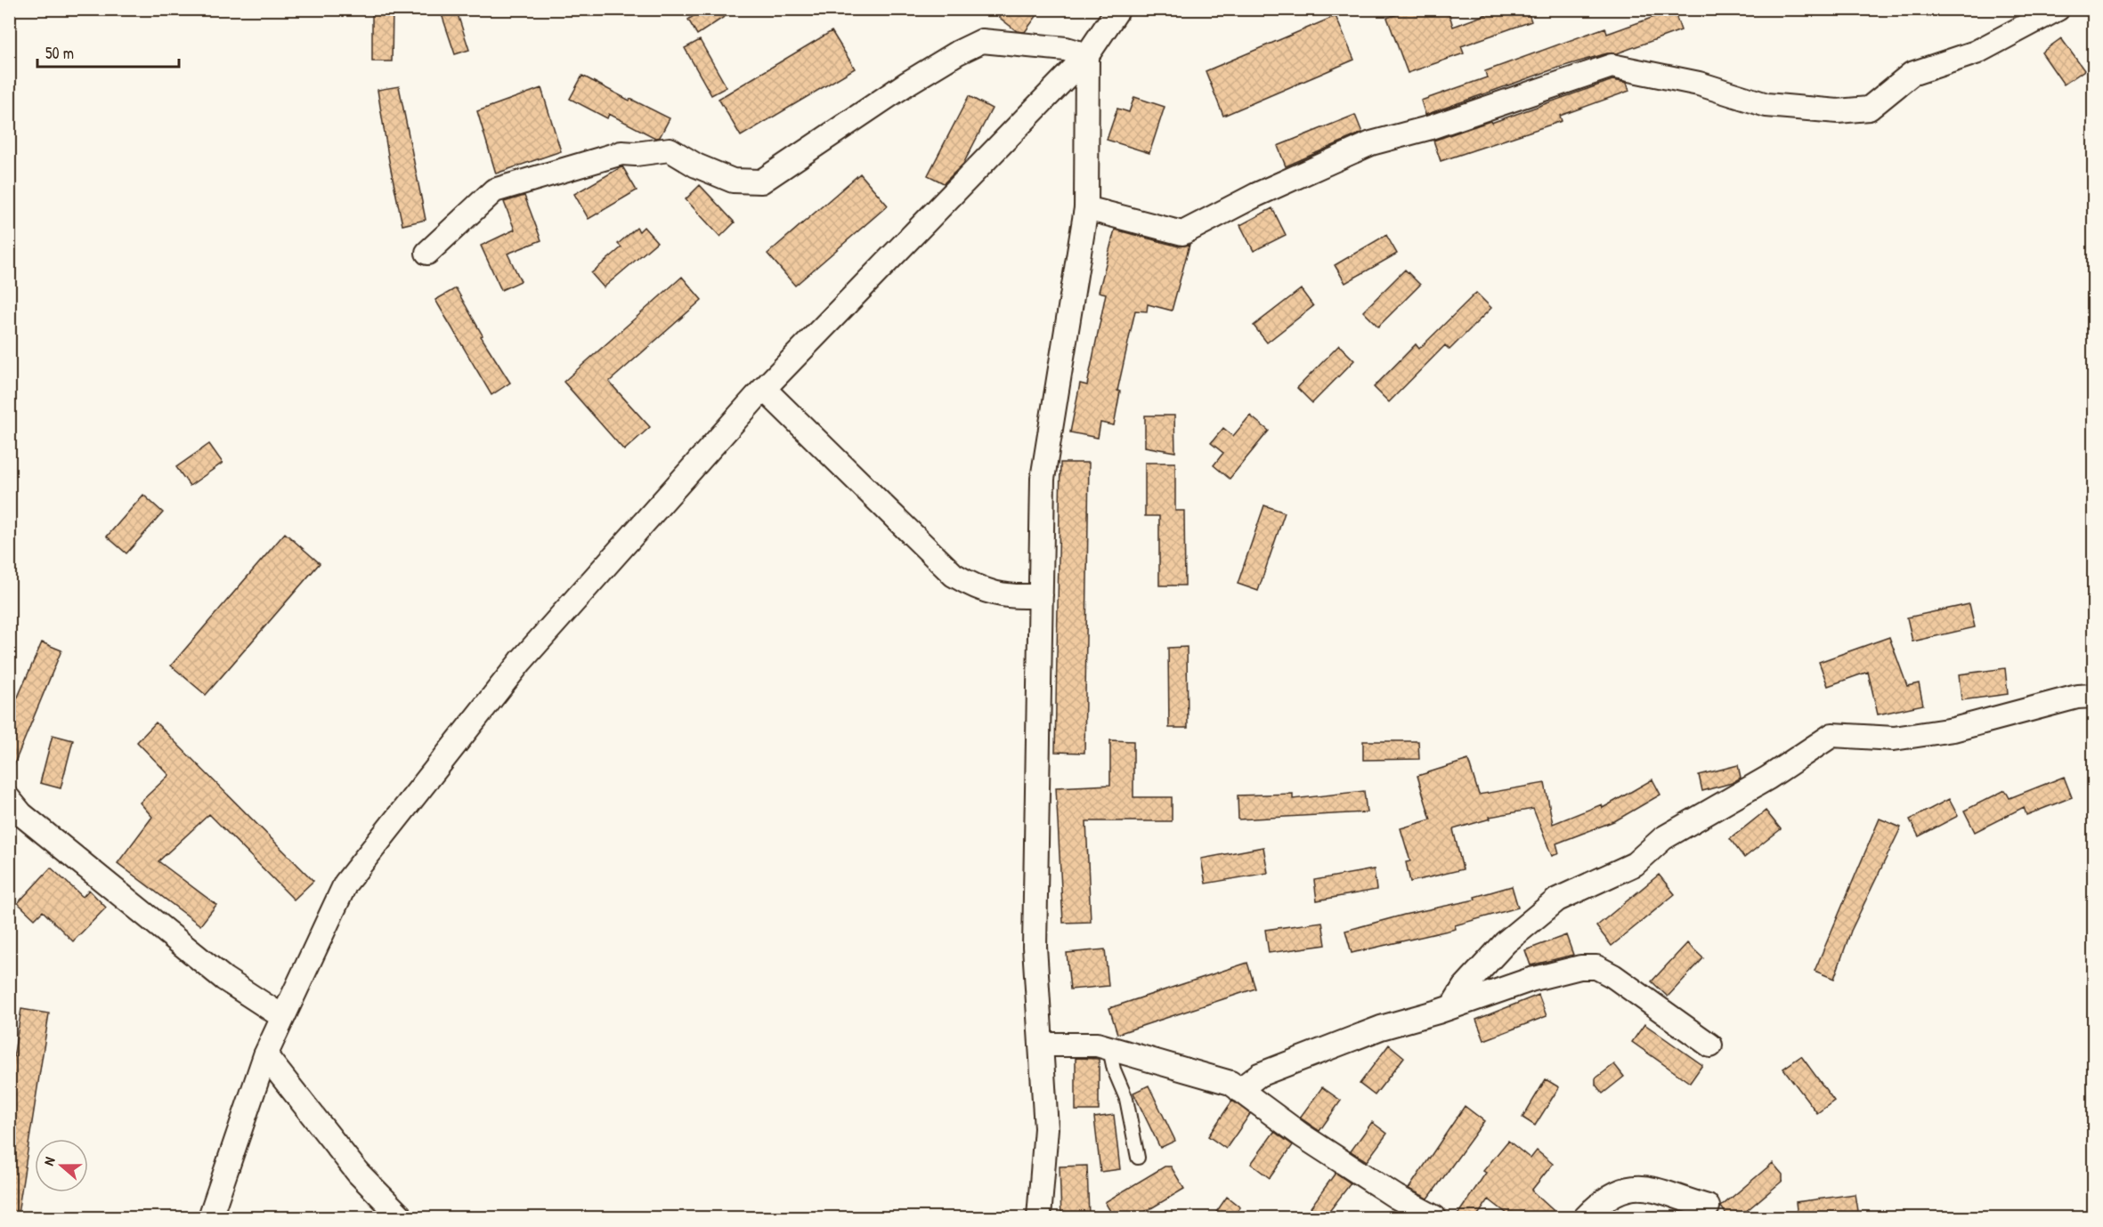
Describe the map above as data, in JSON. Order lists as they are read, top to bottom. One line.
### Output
{"scale_bar":"50 m","north":"left"}
